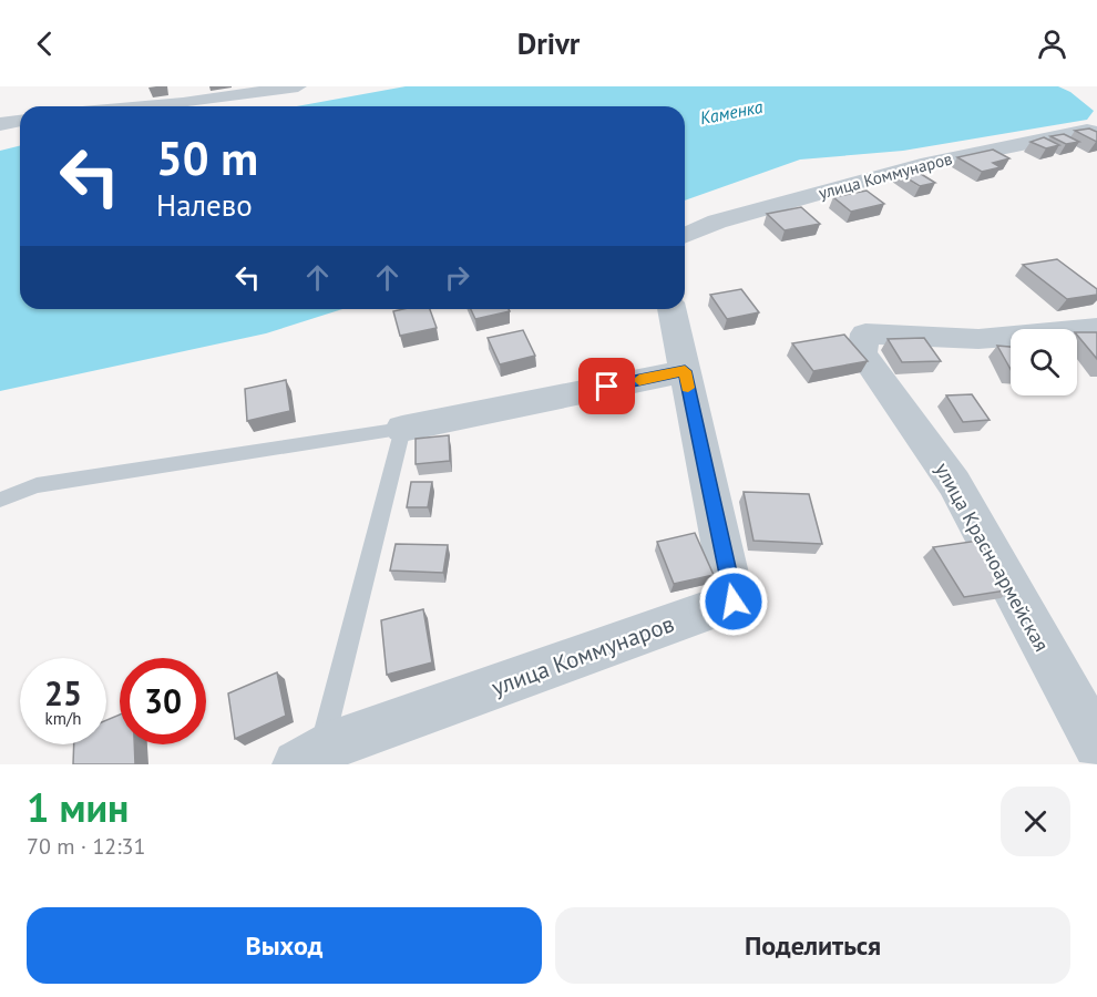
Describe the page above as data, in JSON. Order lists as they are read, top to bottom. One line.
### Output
{"streets":{"street":["улица Коммунаров","улица Красноармейская"]},"water":["Каменка"],"page":{"header":"Drivr","turn":["50 m","Налево"],"speed":"25 km/h","limit":"30","heading":["1 мин","70 m · 12:31"],"buttons":["Выход","Поделиться"]}}
